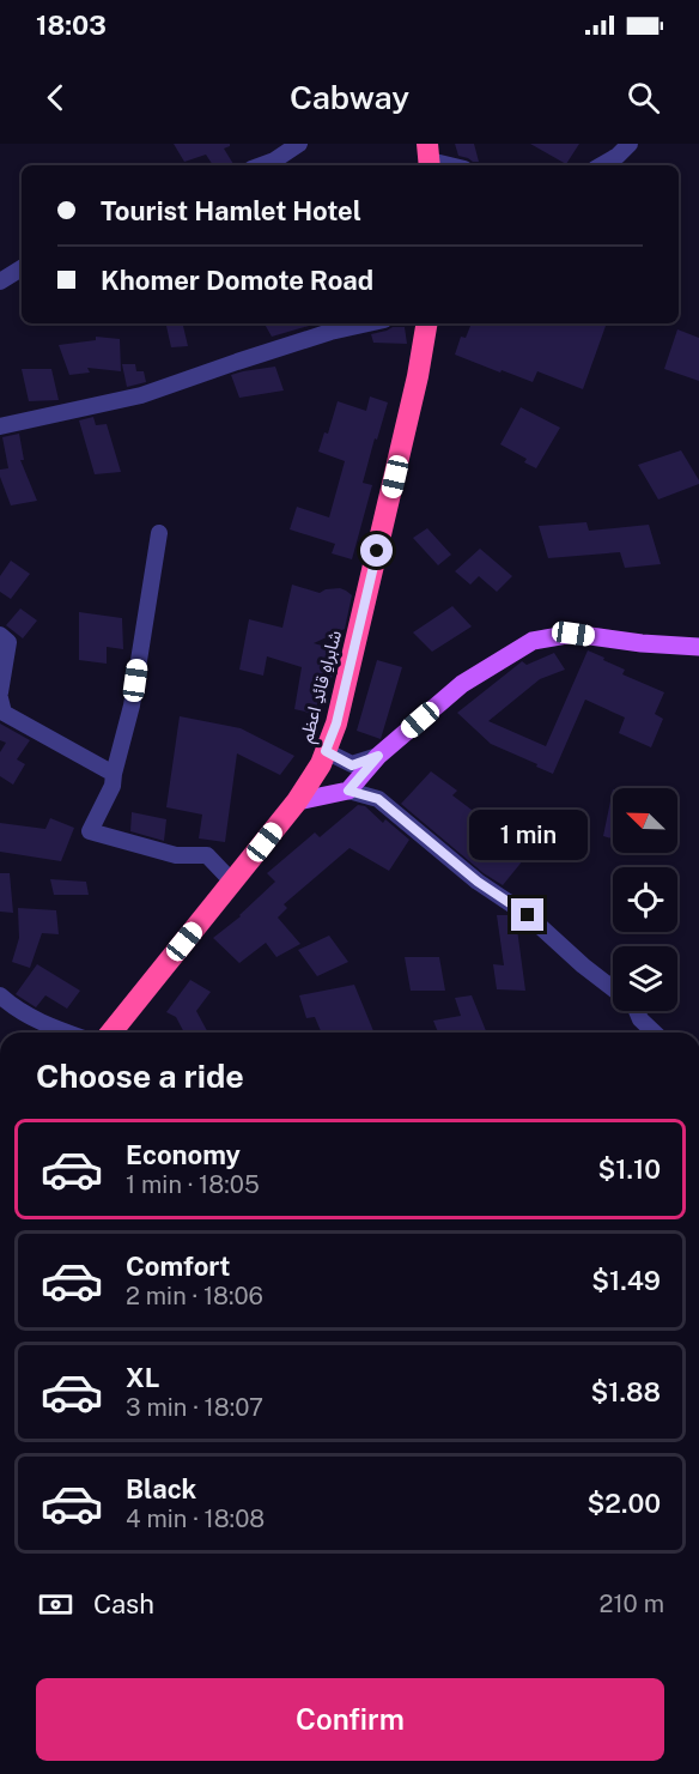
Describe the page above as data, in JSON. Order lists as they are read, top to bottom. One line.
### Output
{"streets":{"highway":["شاہراہِ قائدِ اعظم"]},"north":"top left","page":{"status":"18:03","header":"Cabway","banner":["Tourist Hamlet Hotel","Khomer Domote Road"],"bubble":"1 min","heading":"Choose a ride","list":[{"name":"Economy","note":"1 min · 18:05","value":"$1.10"},{"name":"Comfort","note":"2 min · 18:06","value":"$1.49"},{"name":"XL","note":"3 min · 18:07","value":"$1.88"},{"name":"Black","note":"4 min · 18:08","value":"$2.00"}],"pay":["Cash","210 m"],"buttons":"Confirm"}}
